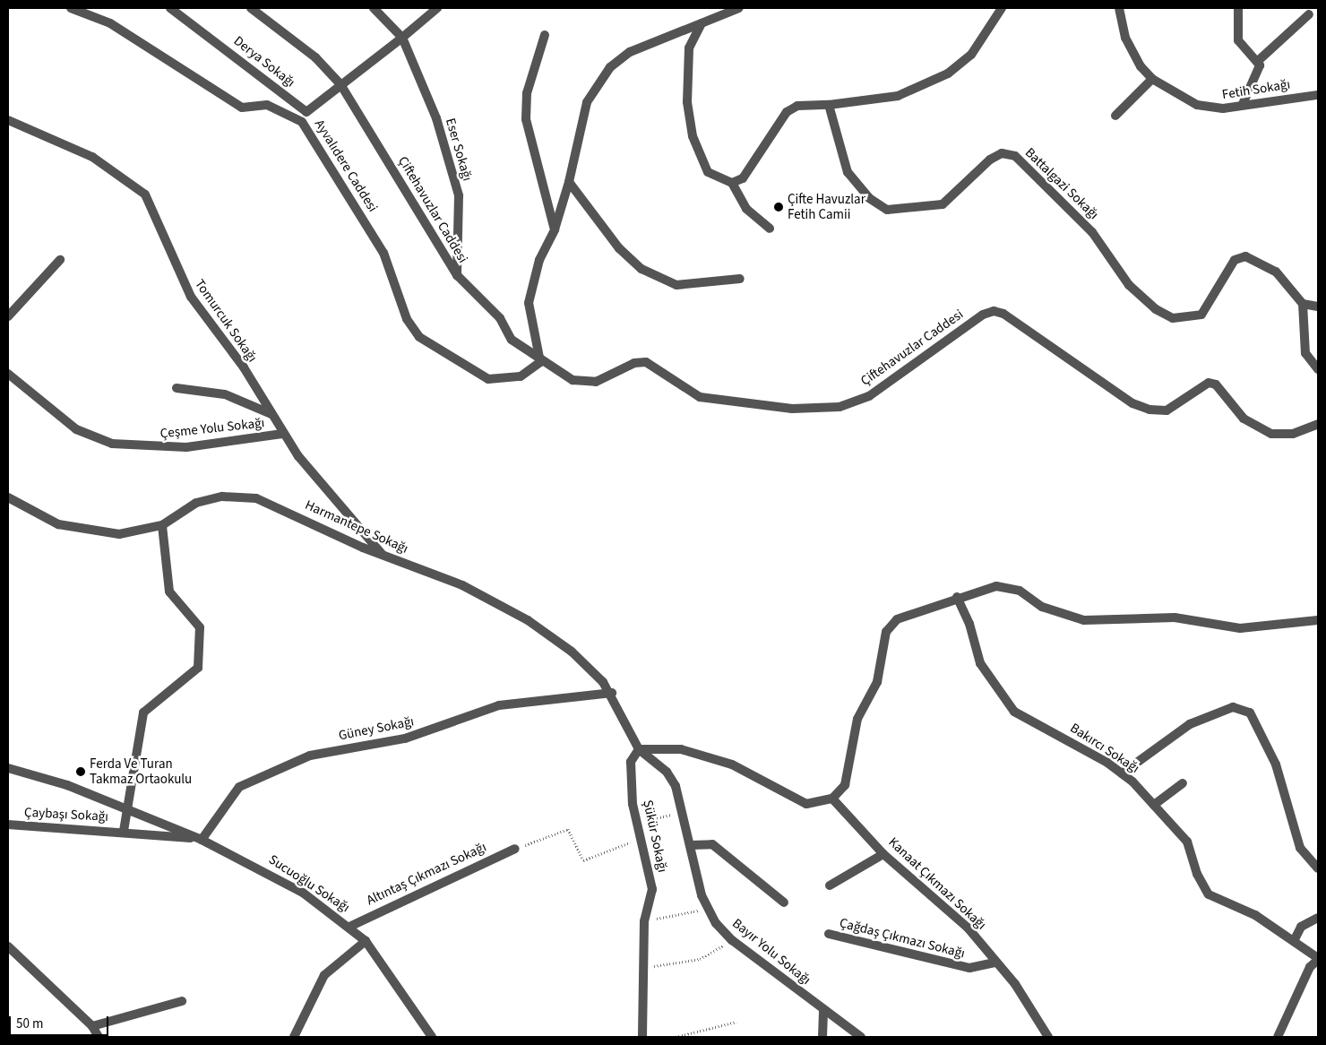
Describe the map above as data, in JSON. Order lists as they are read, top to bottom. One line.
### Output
{"streets":{"street":["Derya Sokağı","Fetih Sokağı","Eser Sokağı","Ayvalıdere Caddesi","Battalgazi Sokağı","Çiftehavuzlar Caddesi","Tomurcuk Sokağı","Çeşme Yolu Sokağı","Harmantepe Sokağı","Güney Sokağı","Bakırcı Sokağı","Çaybaşı Sokağı","Şükür Sokağı","Altıntaş Çıkmazı Sokağı","Sucuoğlu Sokağı","Kanaat Çıkmazı Sokağı","Çağdaş Çıkmazı Sokağı","Bayır Yolu Sokağı"]},"crossings":[["Eser Sokağı","Çiftehavuzlar Caddesi"],["Ayvalıdere Caddesi","Çiftehavuzlar Caddesi"],["Tomurcuk Sokağı","Çeşme Yolu Sokağı"],["Tomurcuk Sokağı","Harmantepe Sokağı"],["Harmantepe Sokağı","Güney Sokağı"],["Harmantepe Sokağı","Şükür Sokağı"],["Harmantepe Sokağı","Bayır Yolu Sokağı"],["Güney Sokağı","Sucuoğlu Sokağı"],["Çaybaşı Sokağı","Sucuoğlu Sokağı"],["Şükür Sokağı","Bayır Yolu Sokağı"],["Altıntaş Çıkmazı Sokağı","Sucuoğlu Sokağı"],["Kanaat Çıkmazı Sokağı","Çağdaş Çıkmazı Sokağı"]],"places":["Çifte Havuzlar Fetih Camii","Ferda Ve Turan Takmaz Ortaokulu"],"scale_bar":"50 m"}
